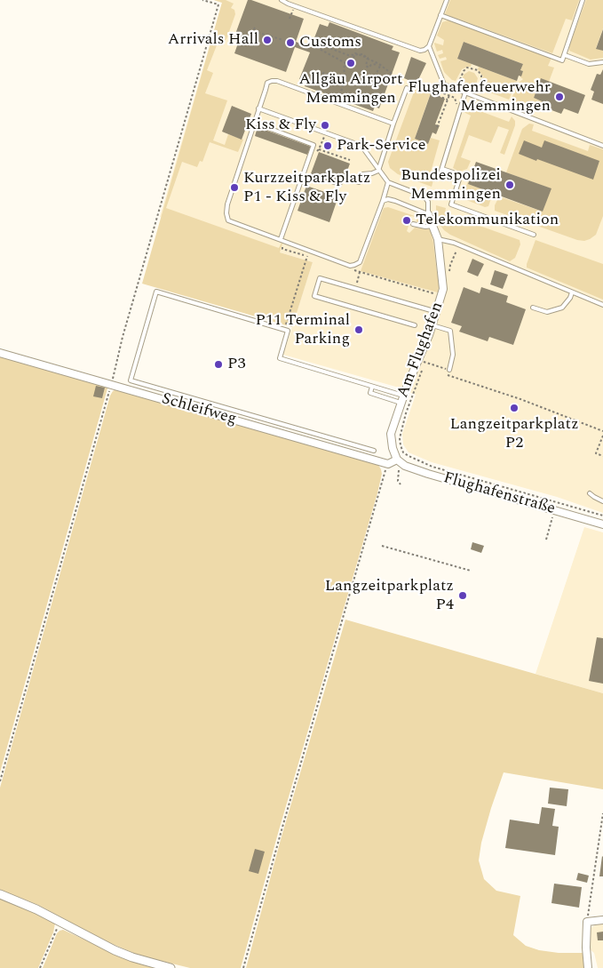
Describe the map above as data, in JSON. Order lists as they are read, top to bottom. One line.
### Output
{"streets":{"street":["Am Flughafen","Schleifweg","Flughafenstraße"]},"crossings":[["Am Flughafen","Flughafenstraße"]],"places":["Arrivals Hall","Customs","Allgäu Airport Memmingen","Flughafenfeuerwehr Memmingen","Kiss & Fly","Park-Service","Bundespolizei Memmingen","Kurzzeitparkplatz P1 - Kiss & Fly","Telekommunikation","P11 Terminal Parking","P3","Langzeitparkplatz P2","Langzeitparkplatz P4"]}
